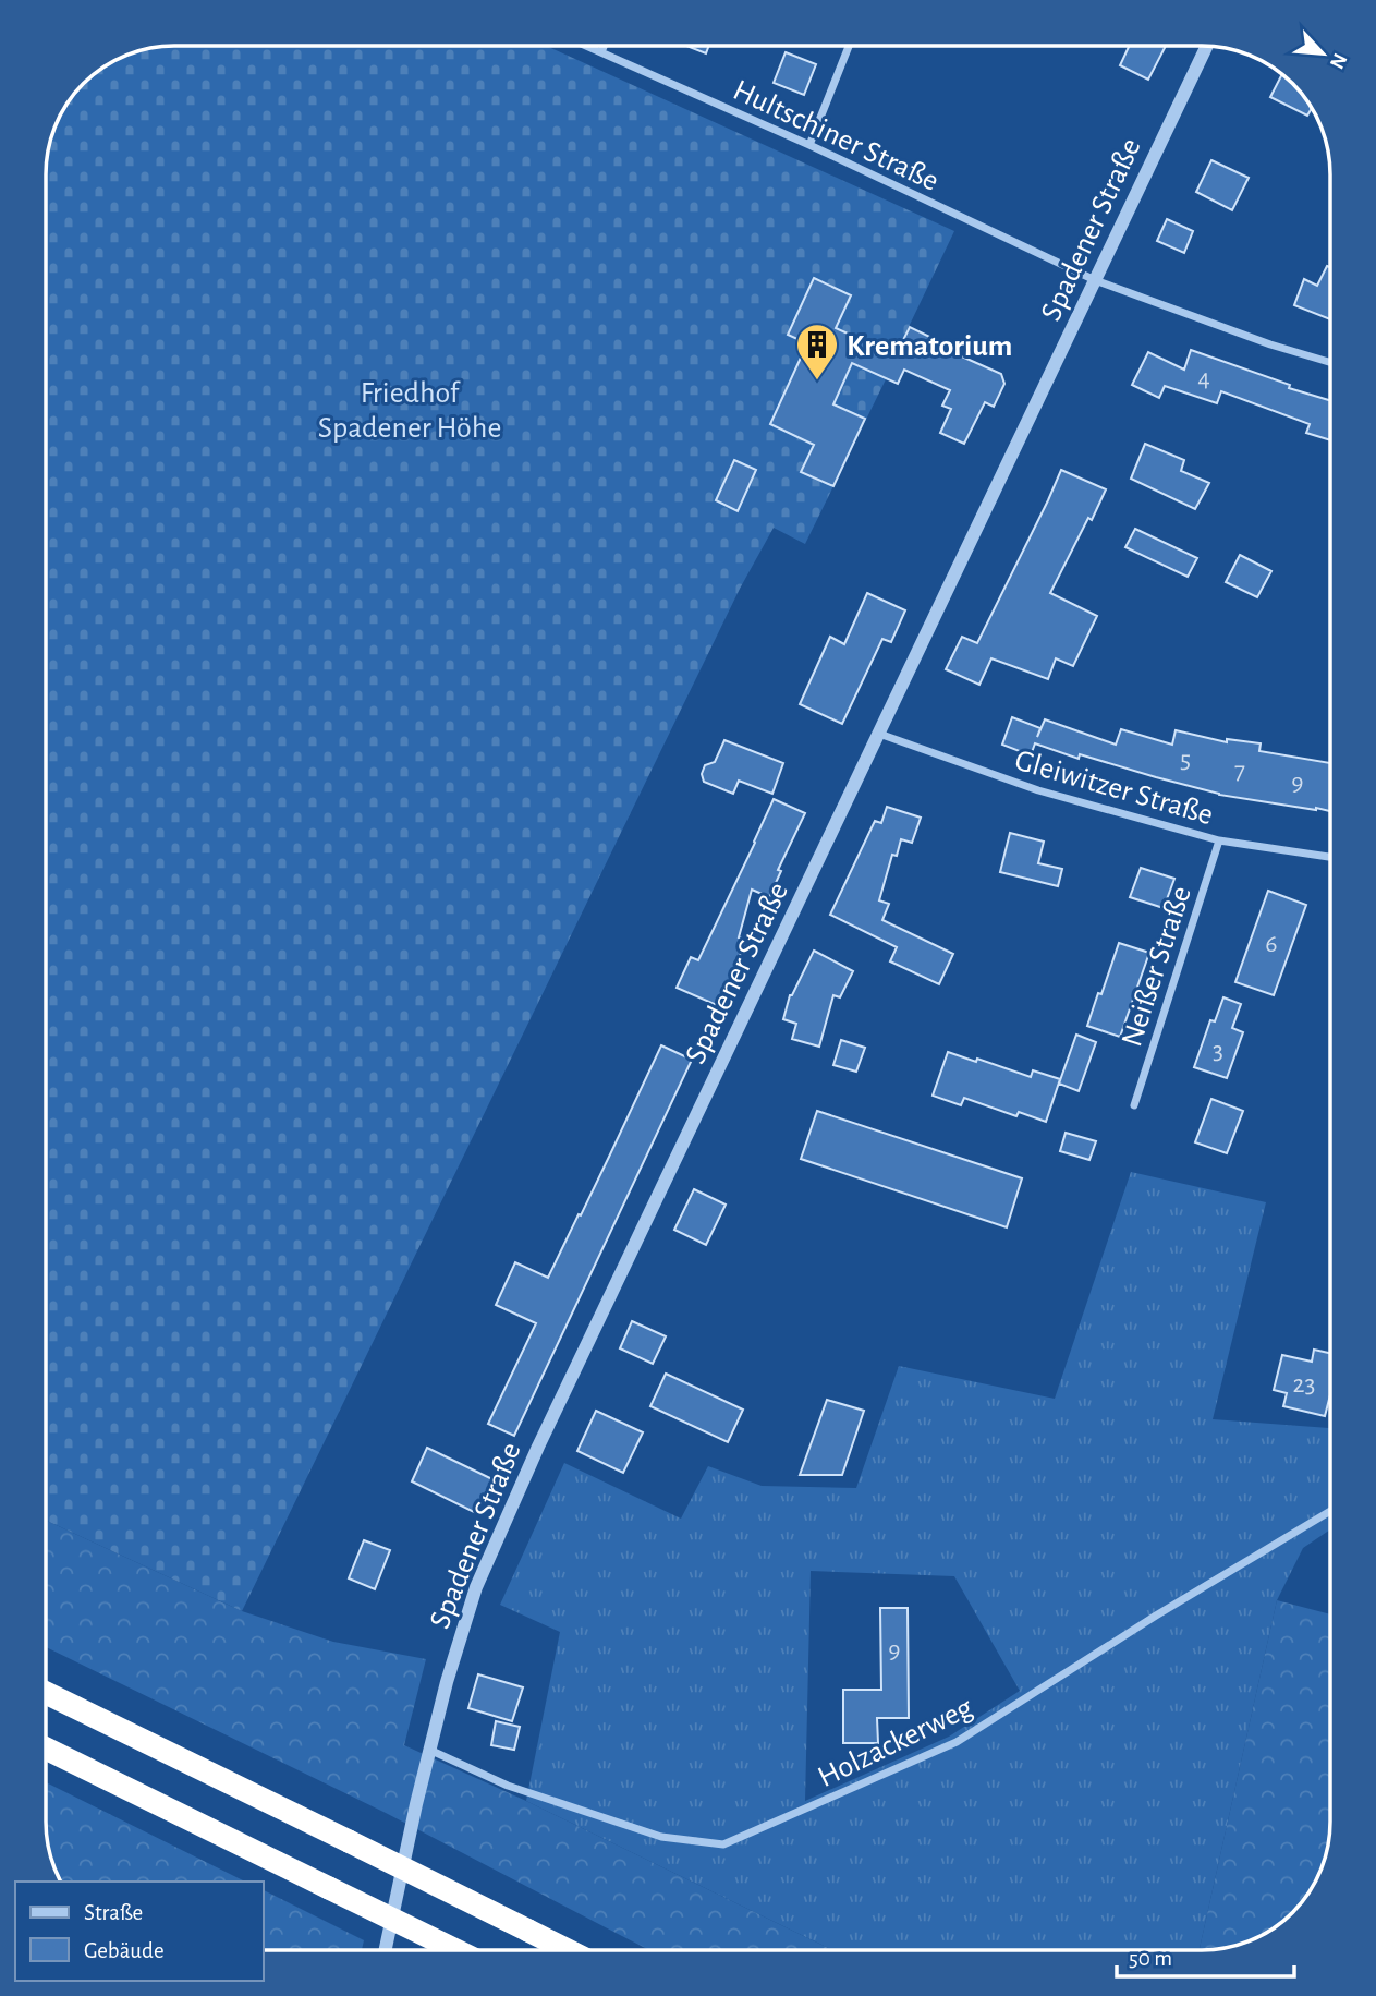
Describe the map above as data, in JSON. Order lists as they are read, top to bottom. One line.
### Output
{"streets":{"street":["Hultschiner Straße","Spadener Straße","Gleiwitzer Straße","Neißer Straße","Holzackerweg"]},"crossings":[["Hultschiner Straße","Spadener Straße"],["Spadener Straße","Gleiwitzer Straße"],["Spadener Straße","Holzackerweg"],["Gleiwitzer Straße","Neißer Straße"]],"parks":["Friedhof Spadener Höhe"],"places":{"building":["Krematorium"]},"house_numbers":["4","5","7","9","6","3","23","9"],"legend":["Straße","Gebäude"],"scale_bar":"50 m","north":"bottom right"}
